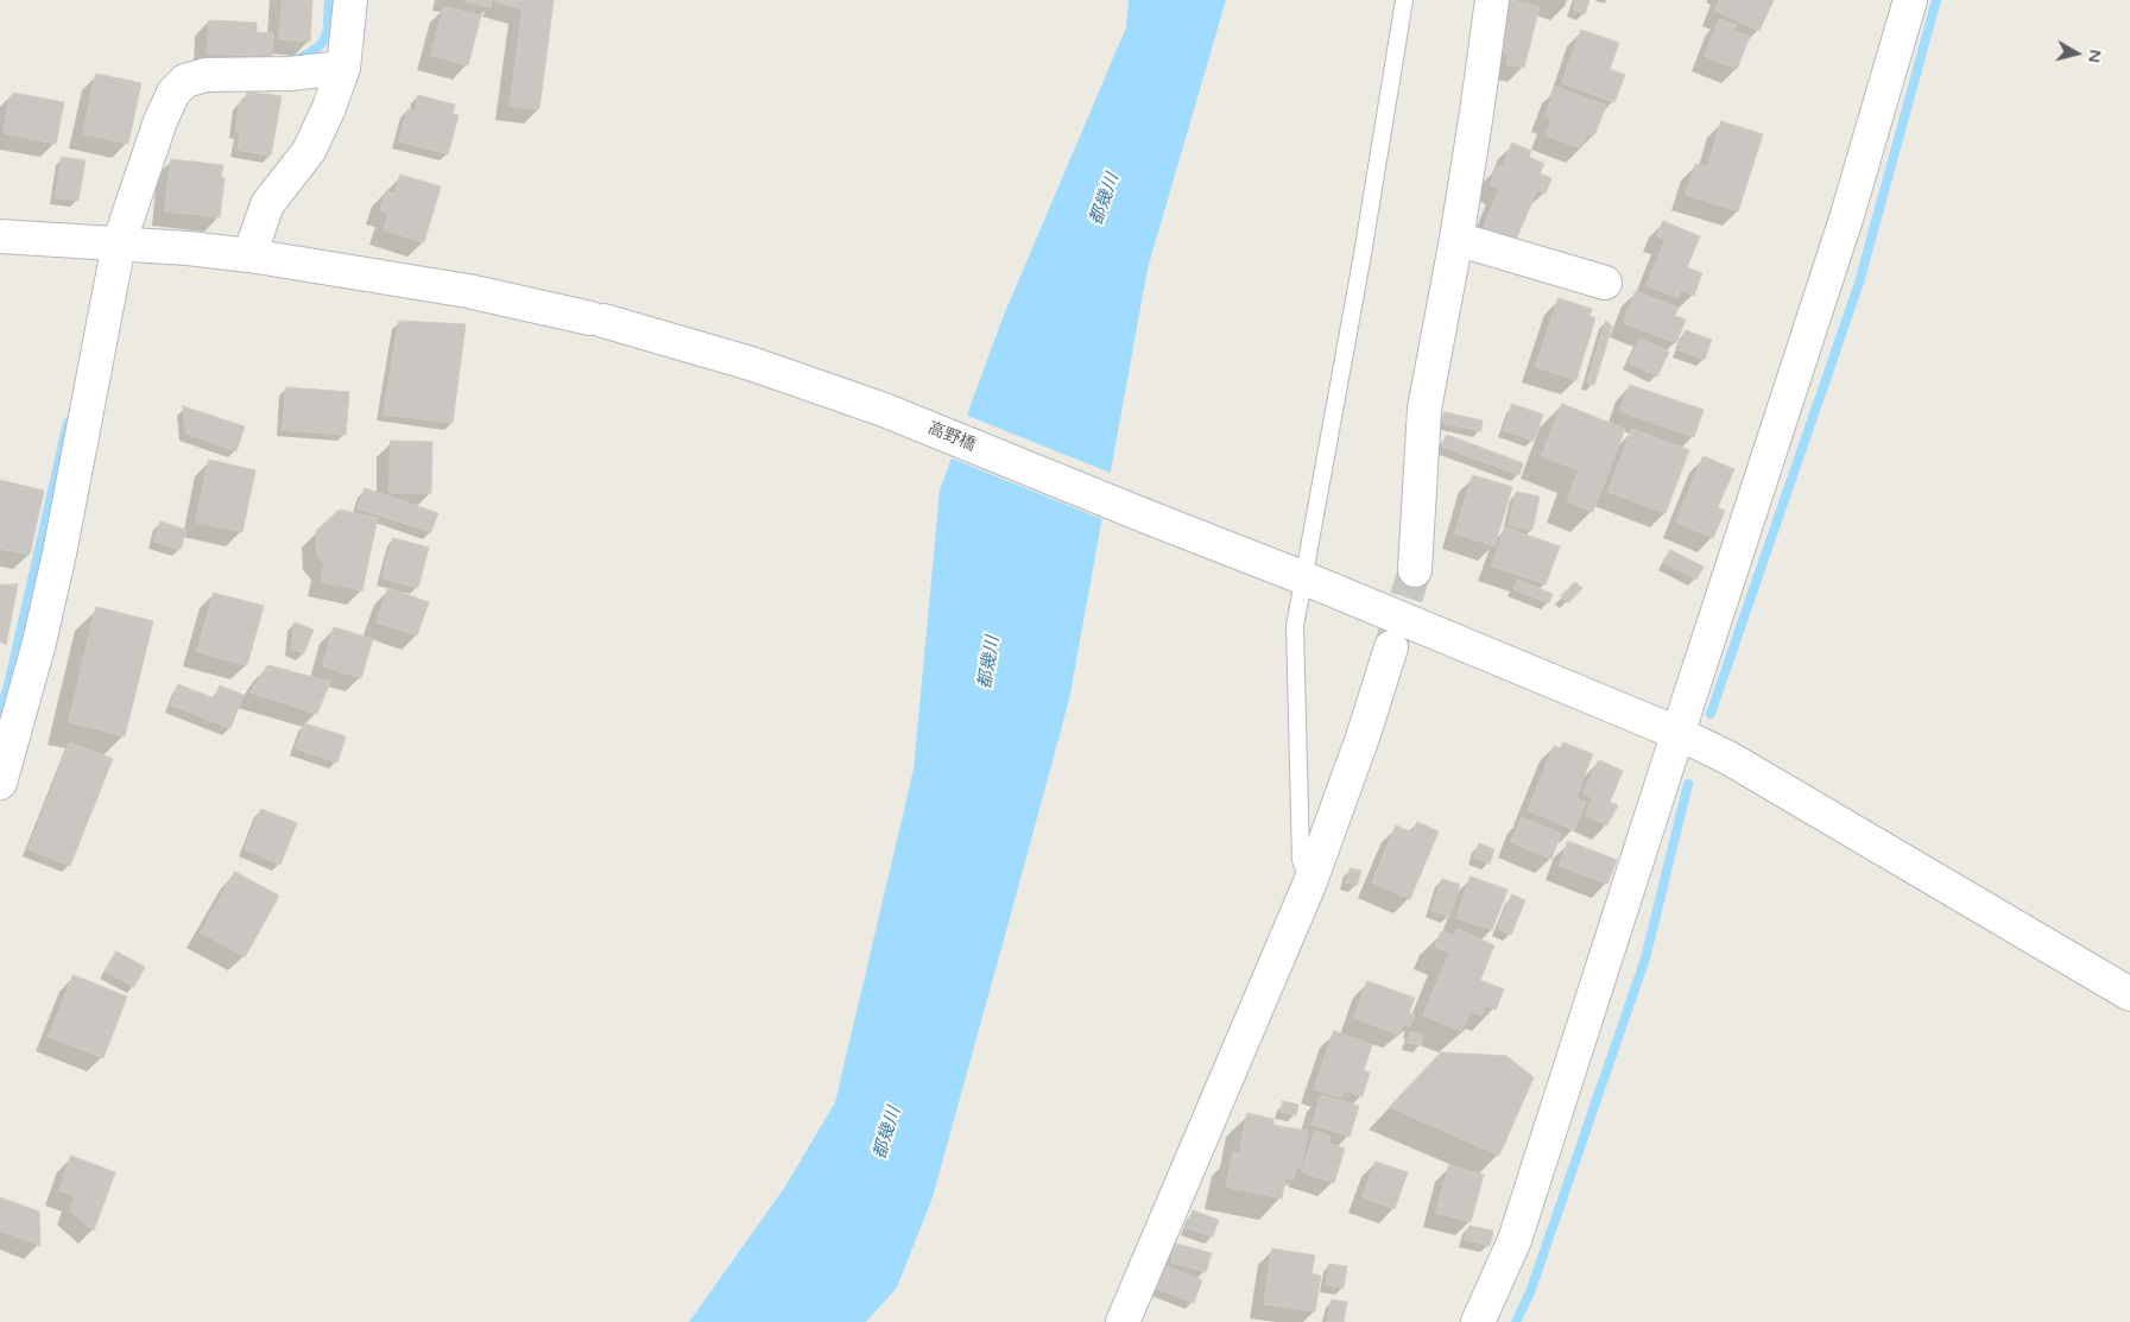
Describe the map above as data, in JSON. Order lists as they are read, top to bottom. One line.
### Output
{"streets":{"street":["高野橋"]},"water":["都幾川"],"north":"right"}
